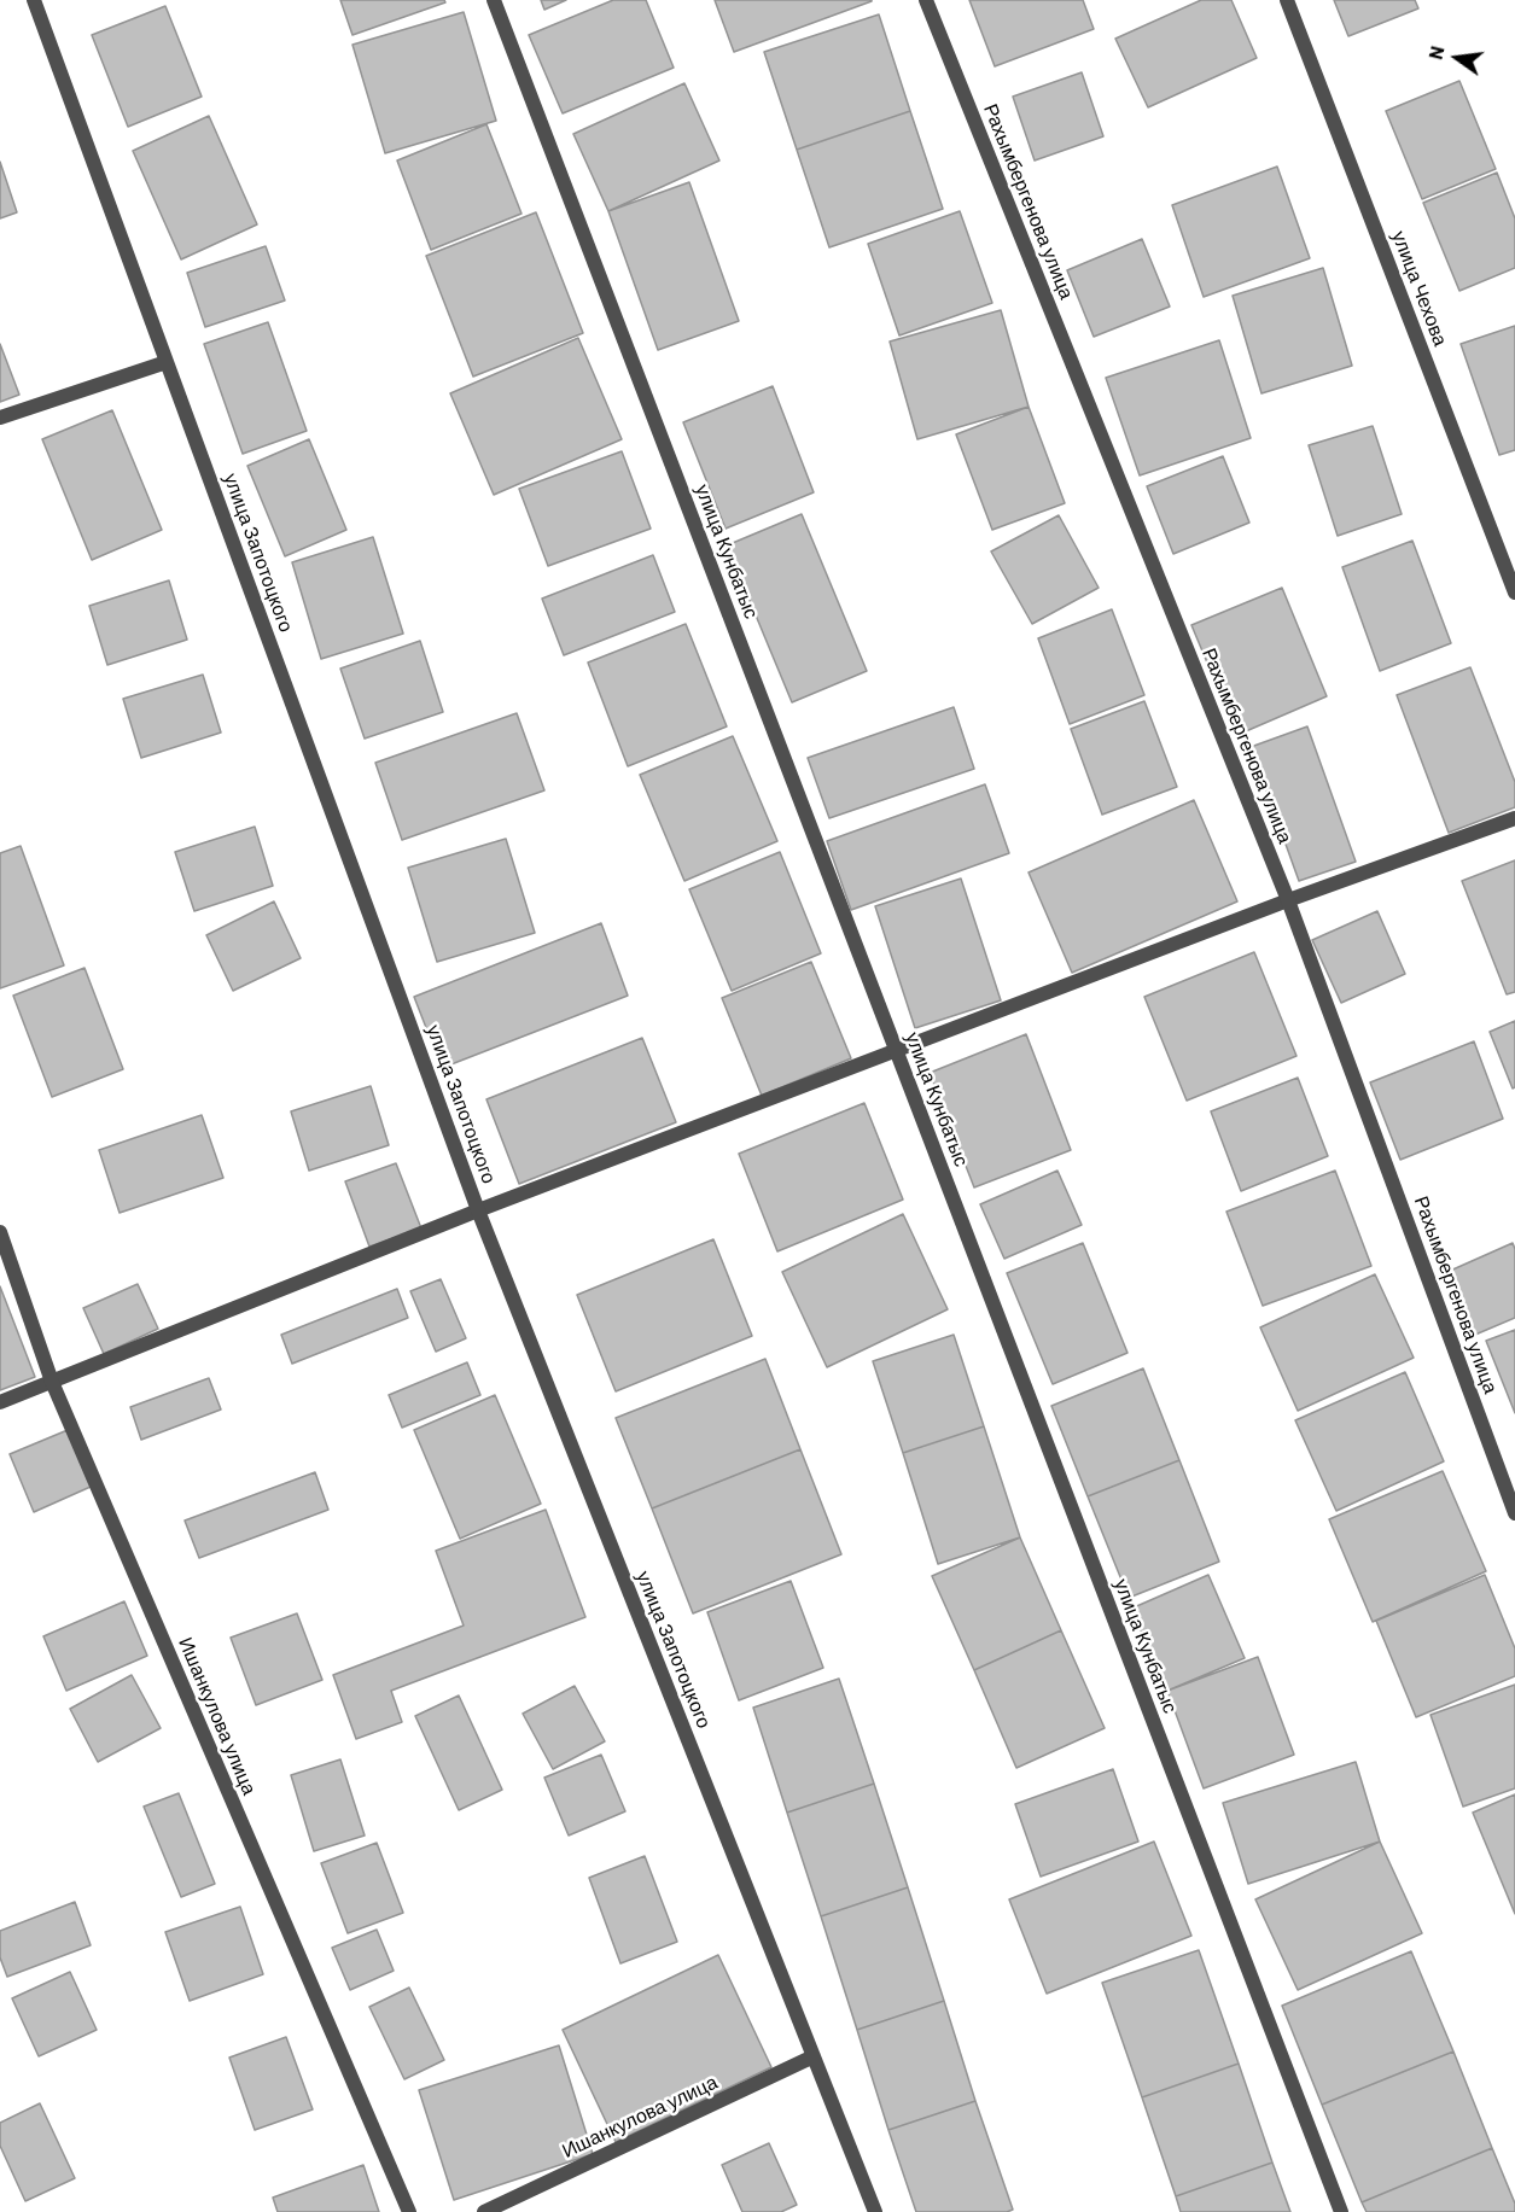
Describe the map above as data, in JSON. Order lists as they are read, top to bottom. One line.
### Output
{"streets":{"street":["Рахымбергенова улица","улица Чехова","улица Кунбатыс","улица Запотоцкого","Ишанкулова улица"]},"crossings":[["улица Запотоцкого","Ишанкулова улица"]],"north":"left"}
